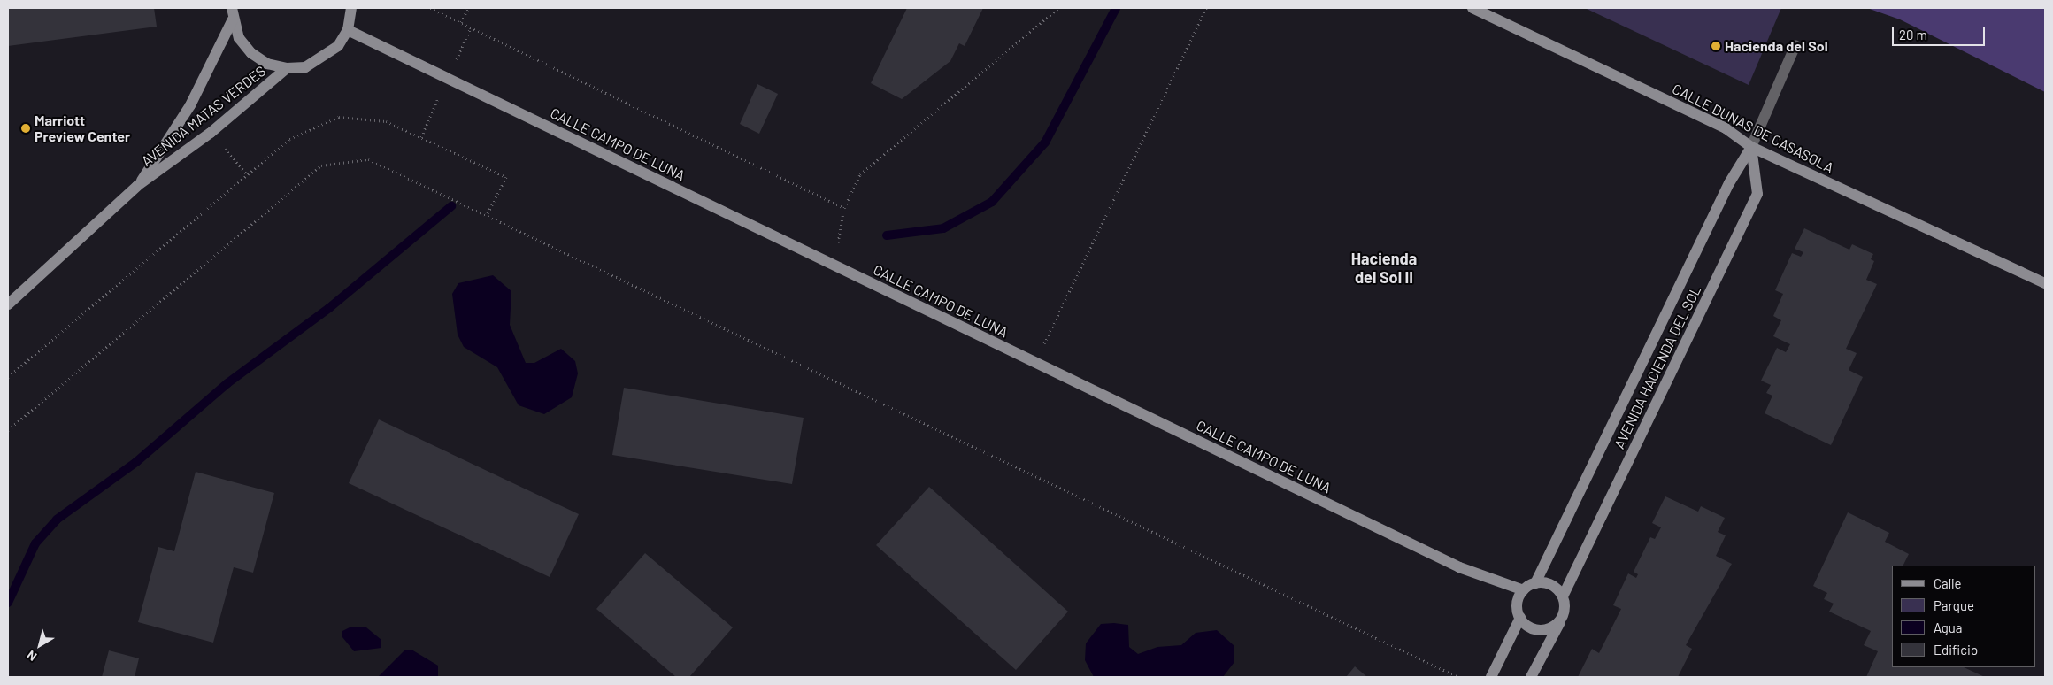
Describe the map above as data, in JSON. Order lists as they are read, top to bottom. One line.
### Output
{"streets":{"street":["AVENIDA MATAS VERDES","CALLE DUNAS DE CASASOLA","CALLE CAMPO DE LUNA","AVENIDA HACIENDA DEL SOL"]},"crossings":[["CALLE DUNAS DE CASASOLA","AVENIDA HACIENDA DEL SOL"],["CALLE CAMPO DE LUNA","AVENIDA HACIENDA DEL SOL"]],"districts":["Hacienda del Sol II"],"places":["Hacienda del Sol","Marriott Preview Center"],"legend":["Calle","Parque","Agua","Edificio"],"scale_bar":"20 m","north":"bottom left"}
